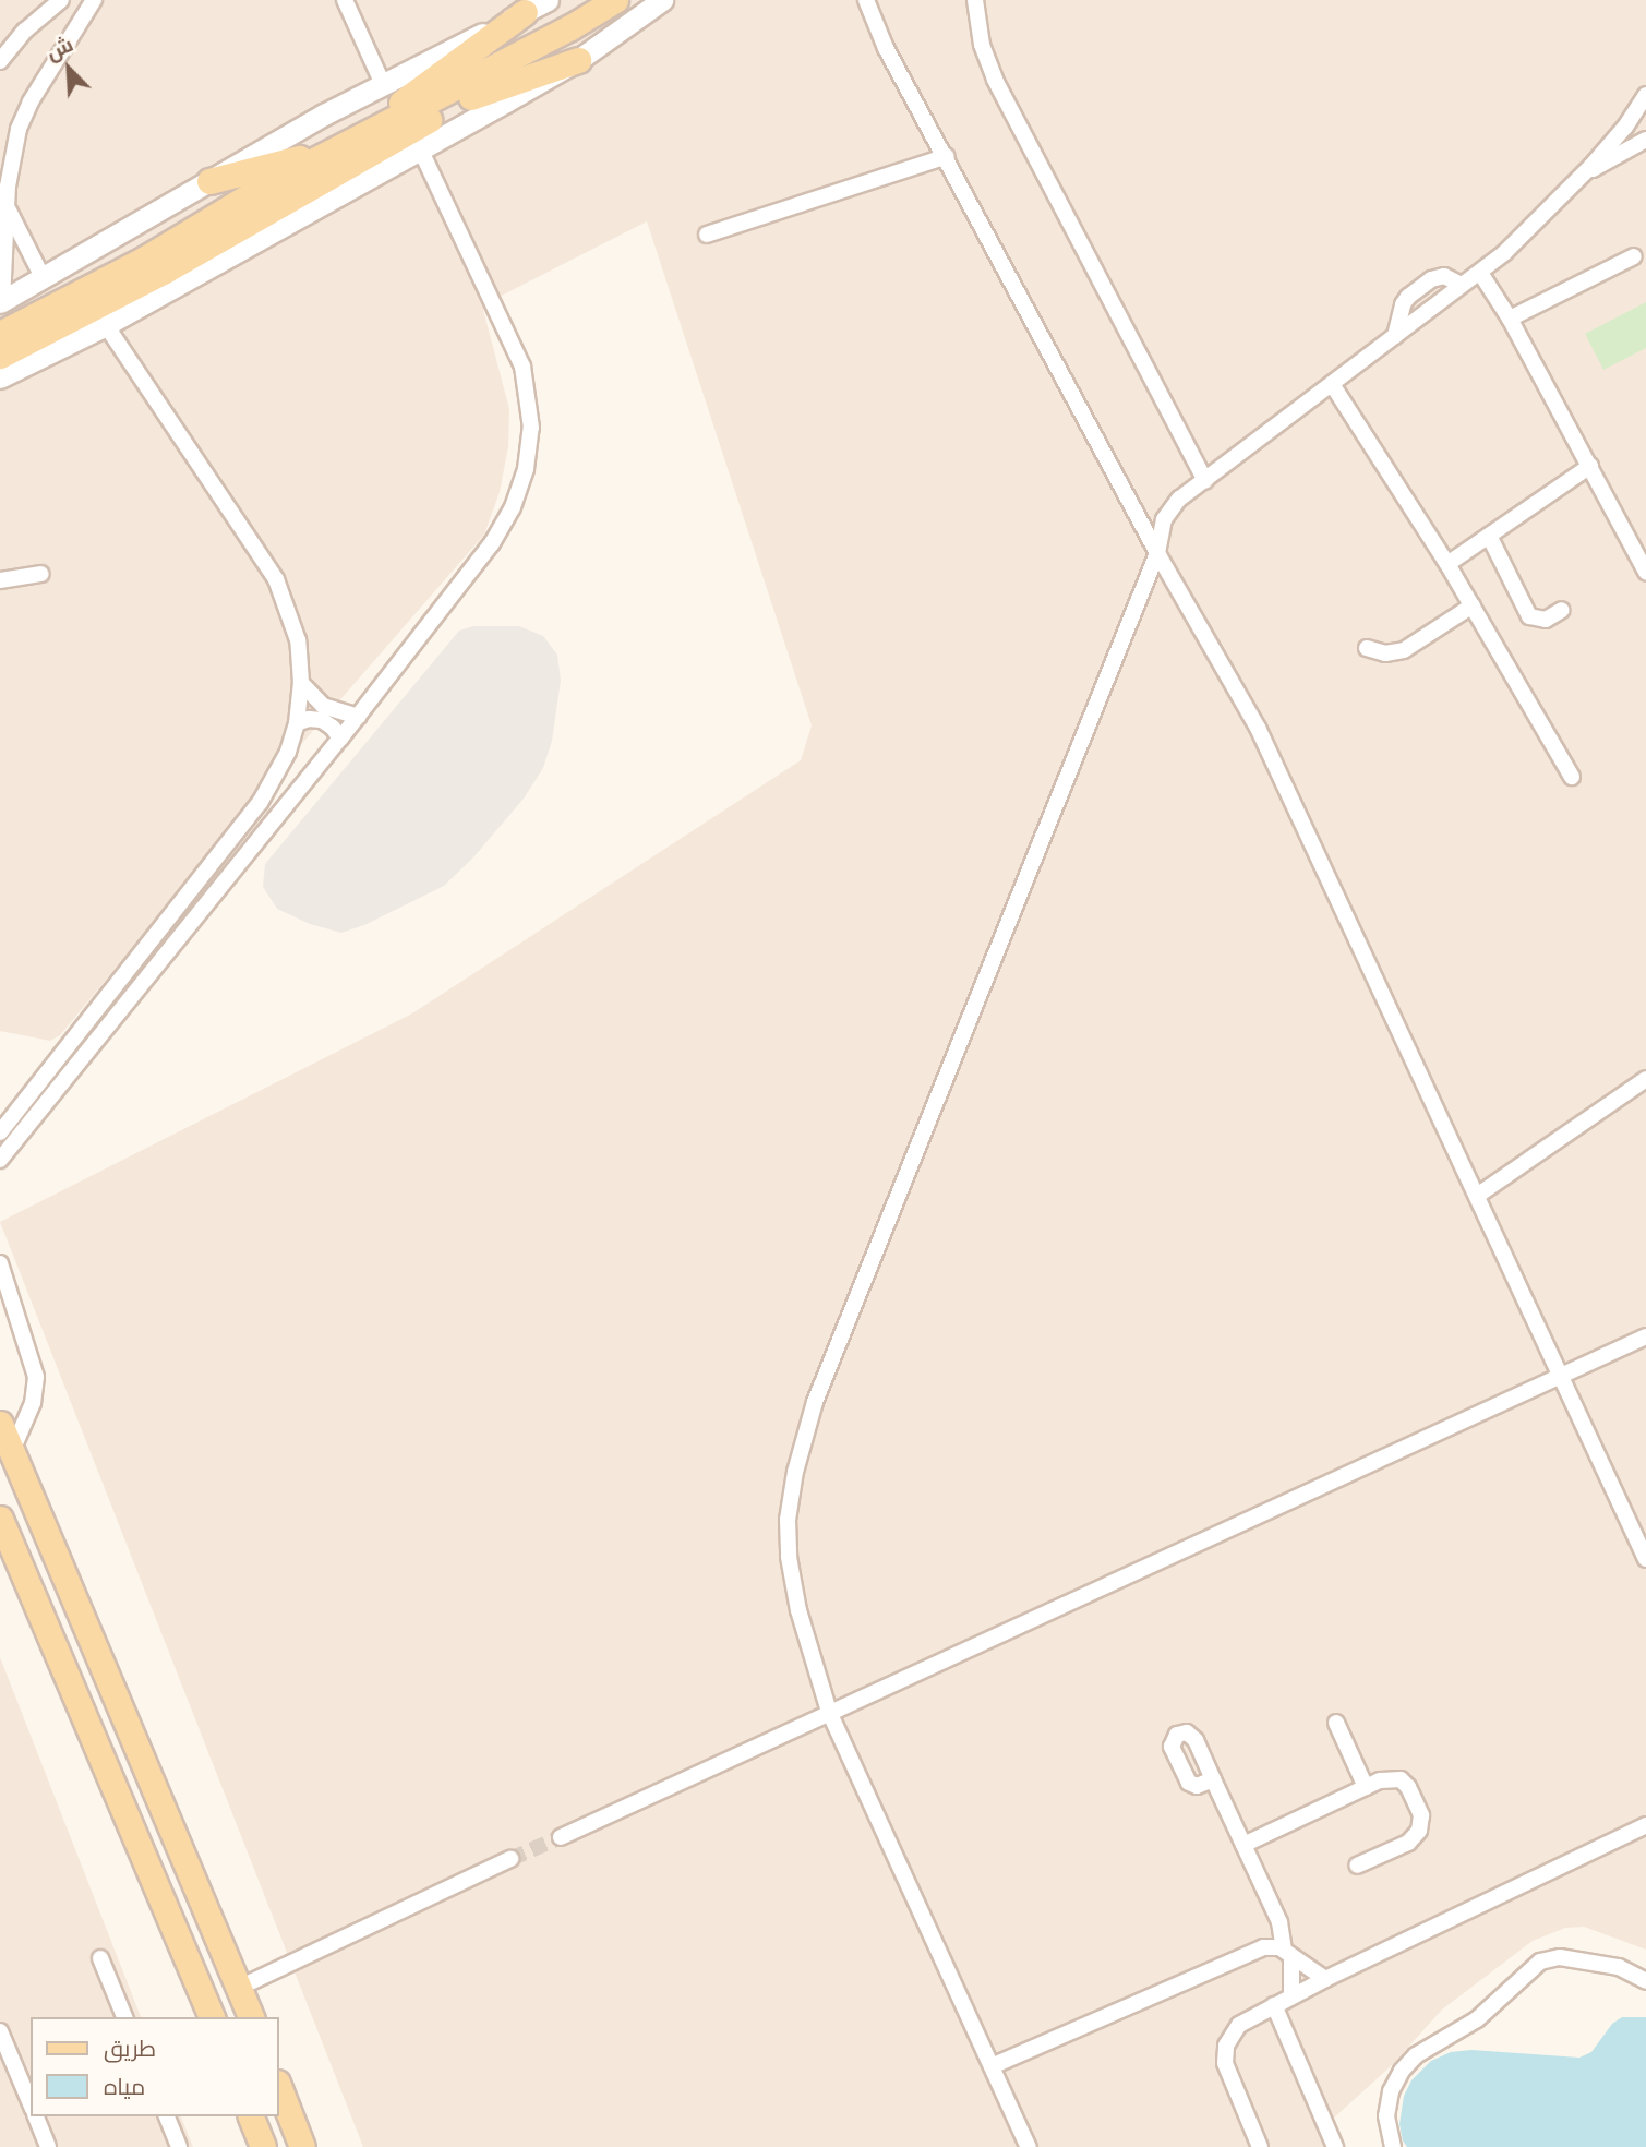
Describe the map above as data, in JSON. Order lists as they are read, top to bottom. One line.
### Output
{"legend":["طريق","مياه"],"north":"top left"}
